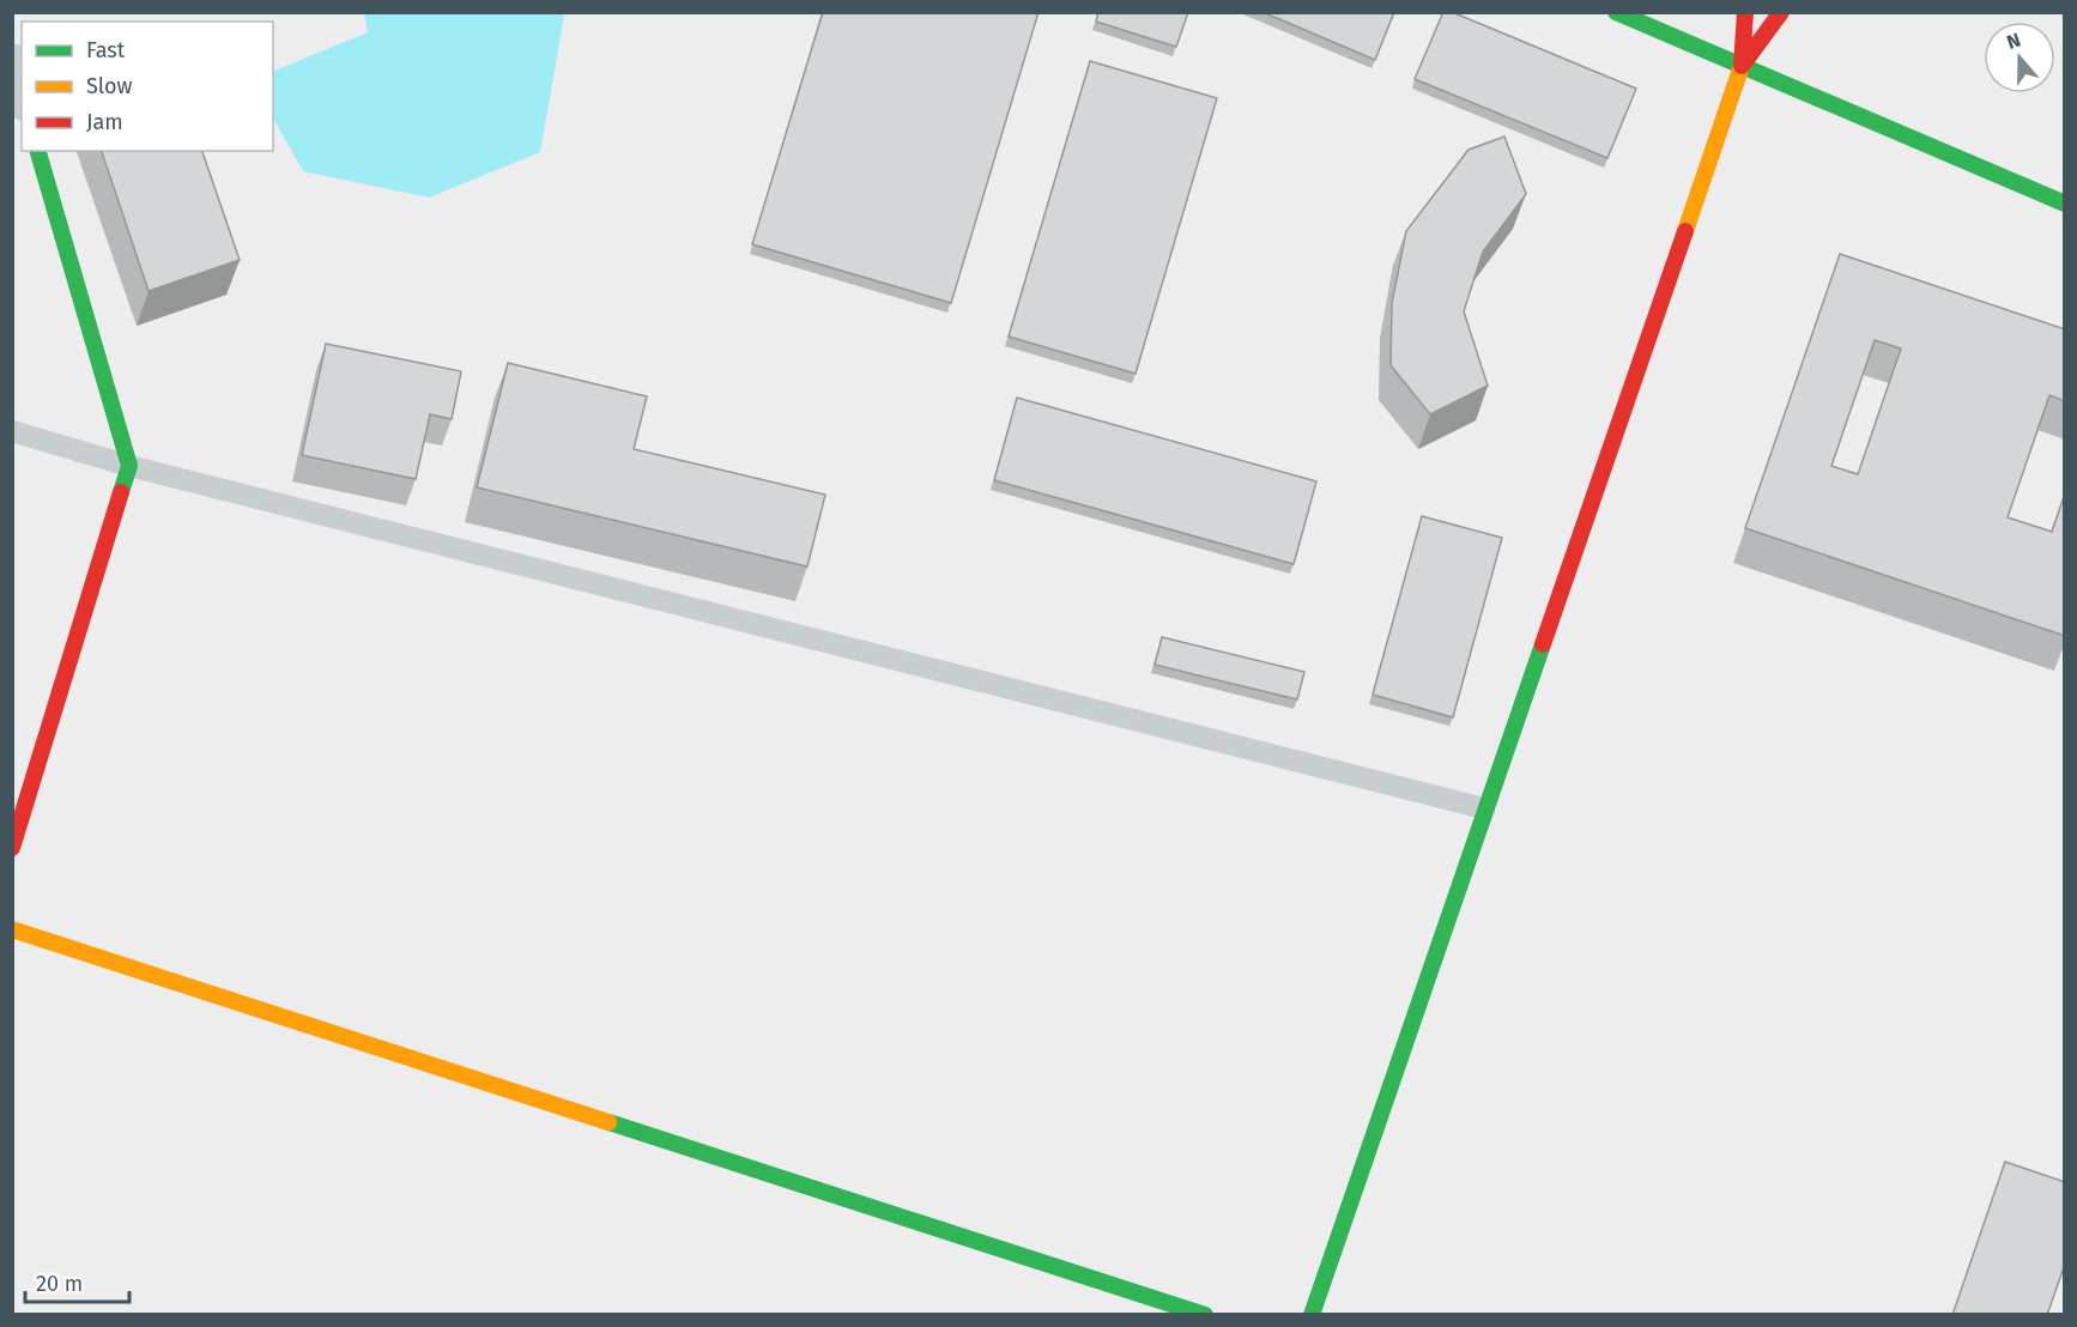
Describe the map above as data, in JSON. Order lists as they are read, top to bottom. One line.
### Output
{"legend":["Fast","Slow","Jam"],"scale_bar":"20 m","north":"top"}
